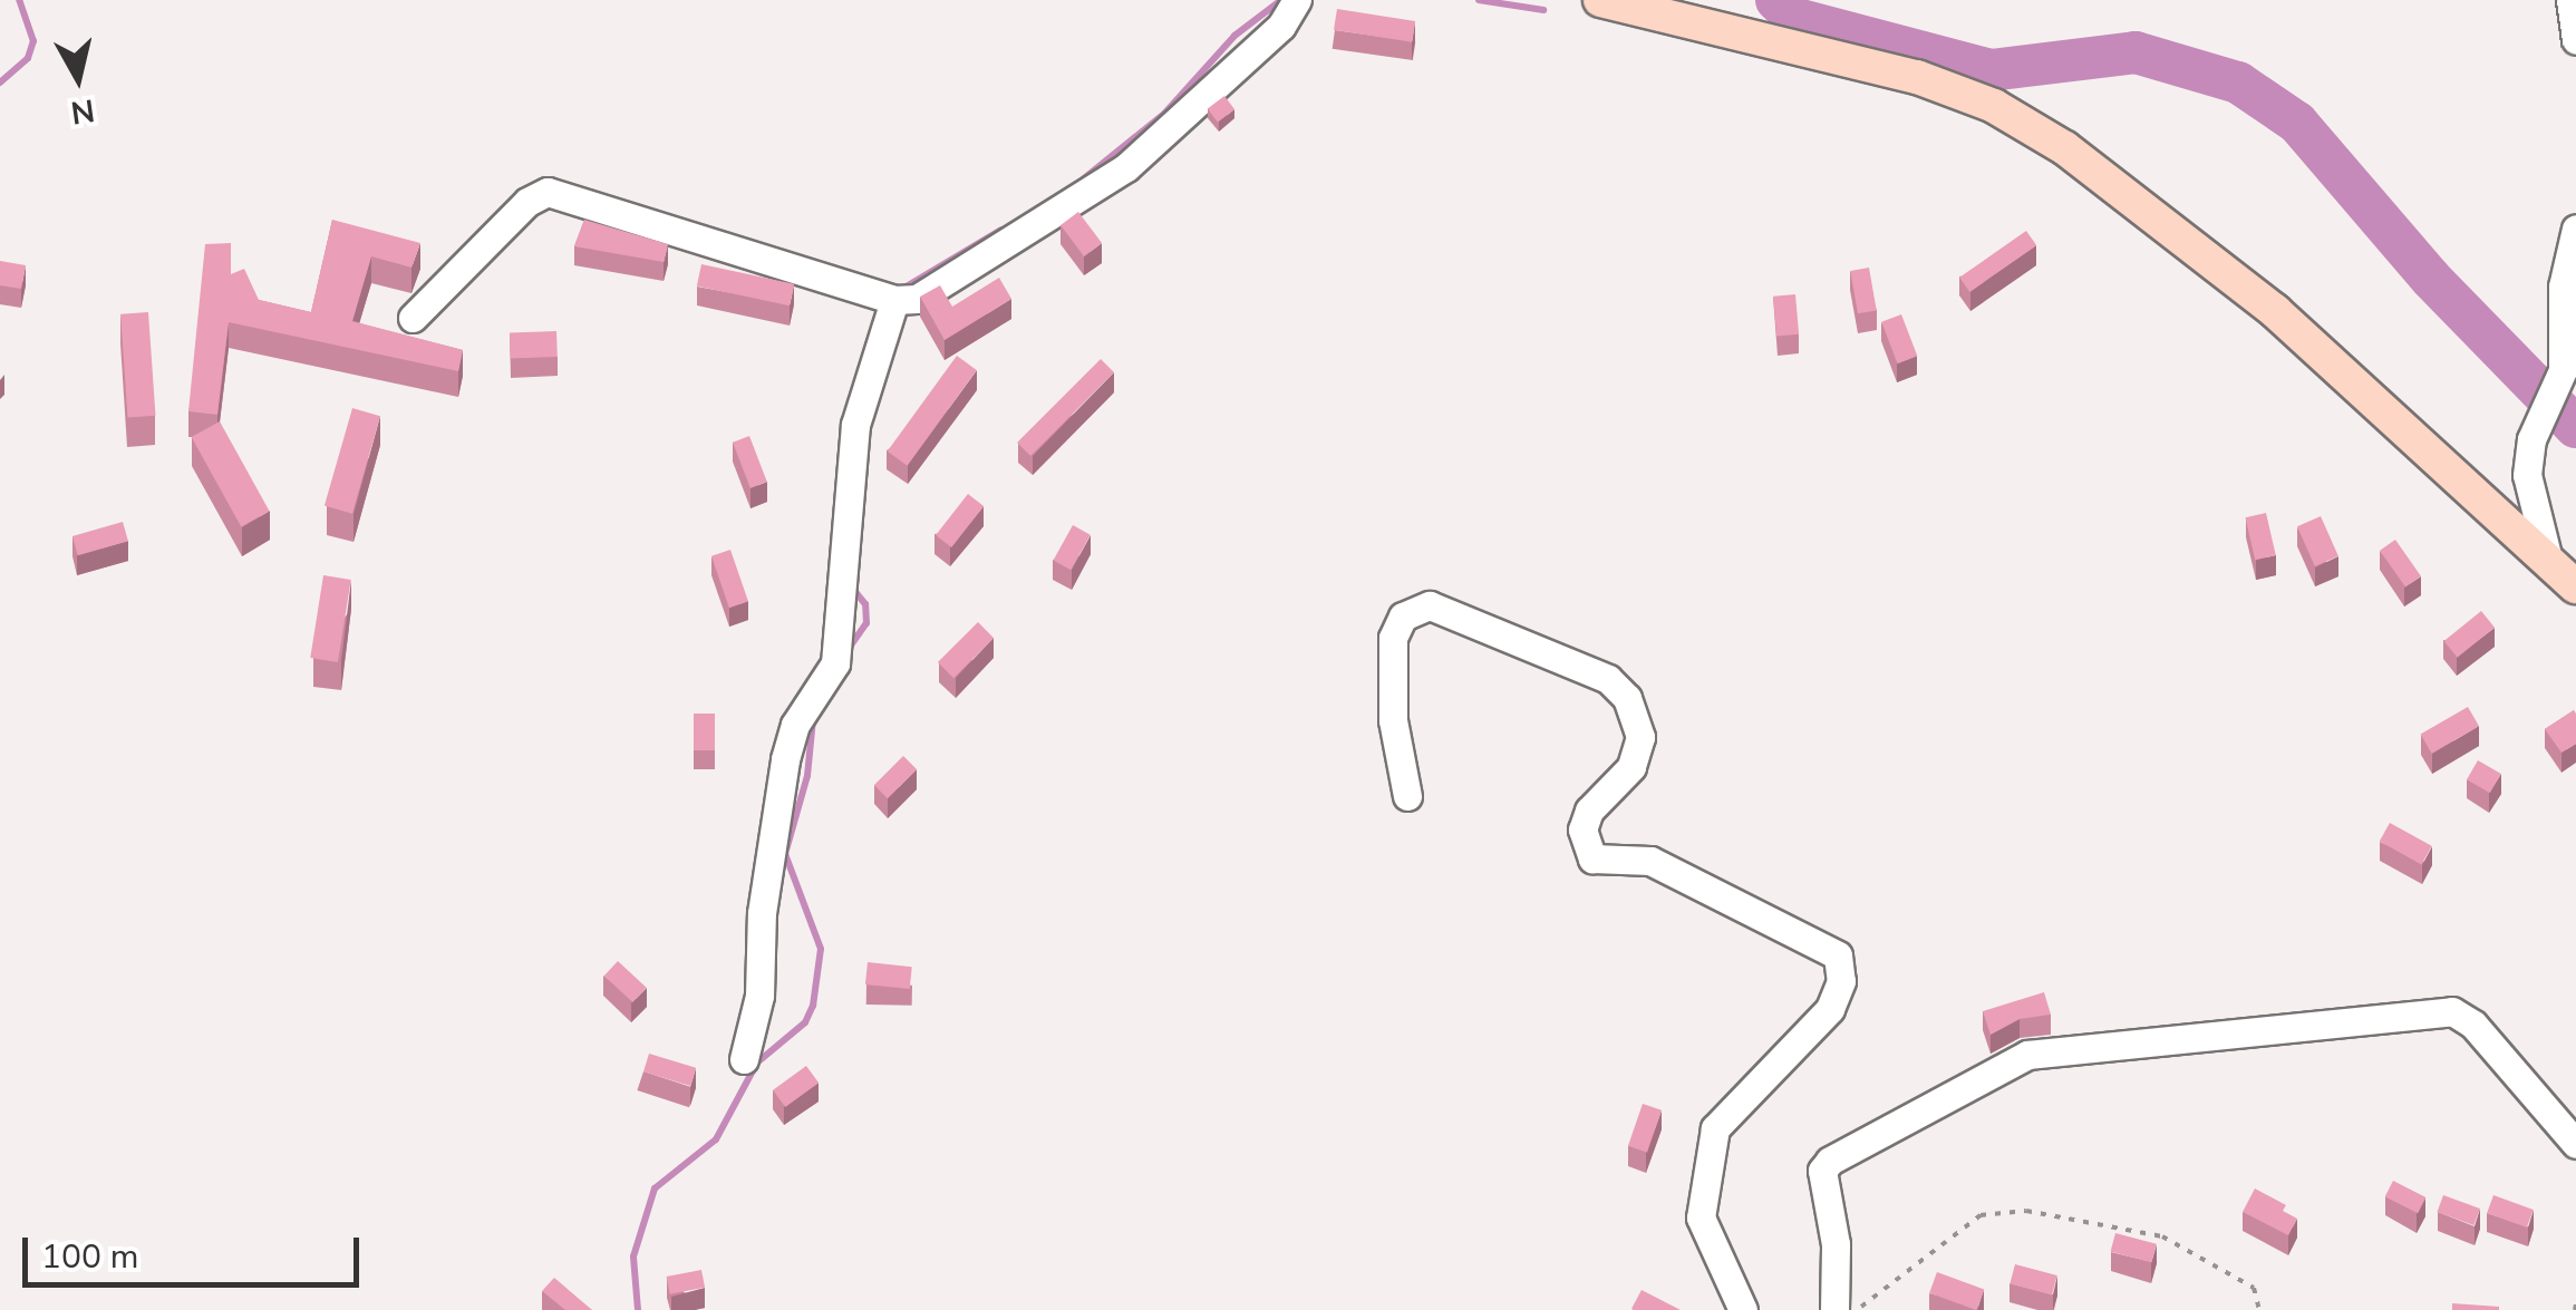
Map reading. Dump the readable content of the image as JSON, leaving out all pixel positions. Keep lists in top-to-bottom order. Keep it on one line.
{"scale_bar":"100 m","north":"bottom"}
